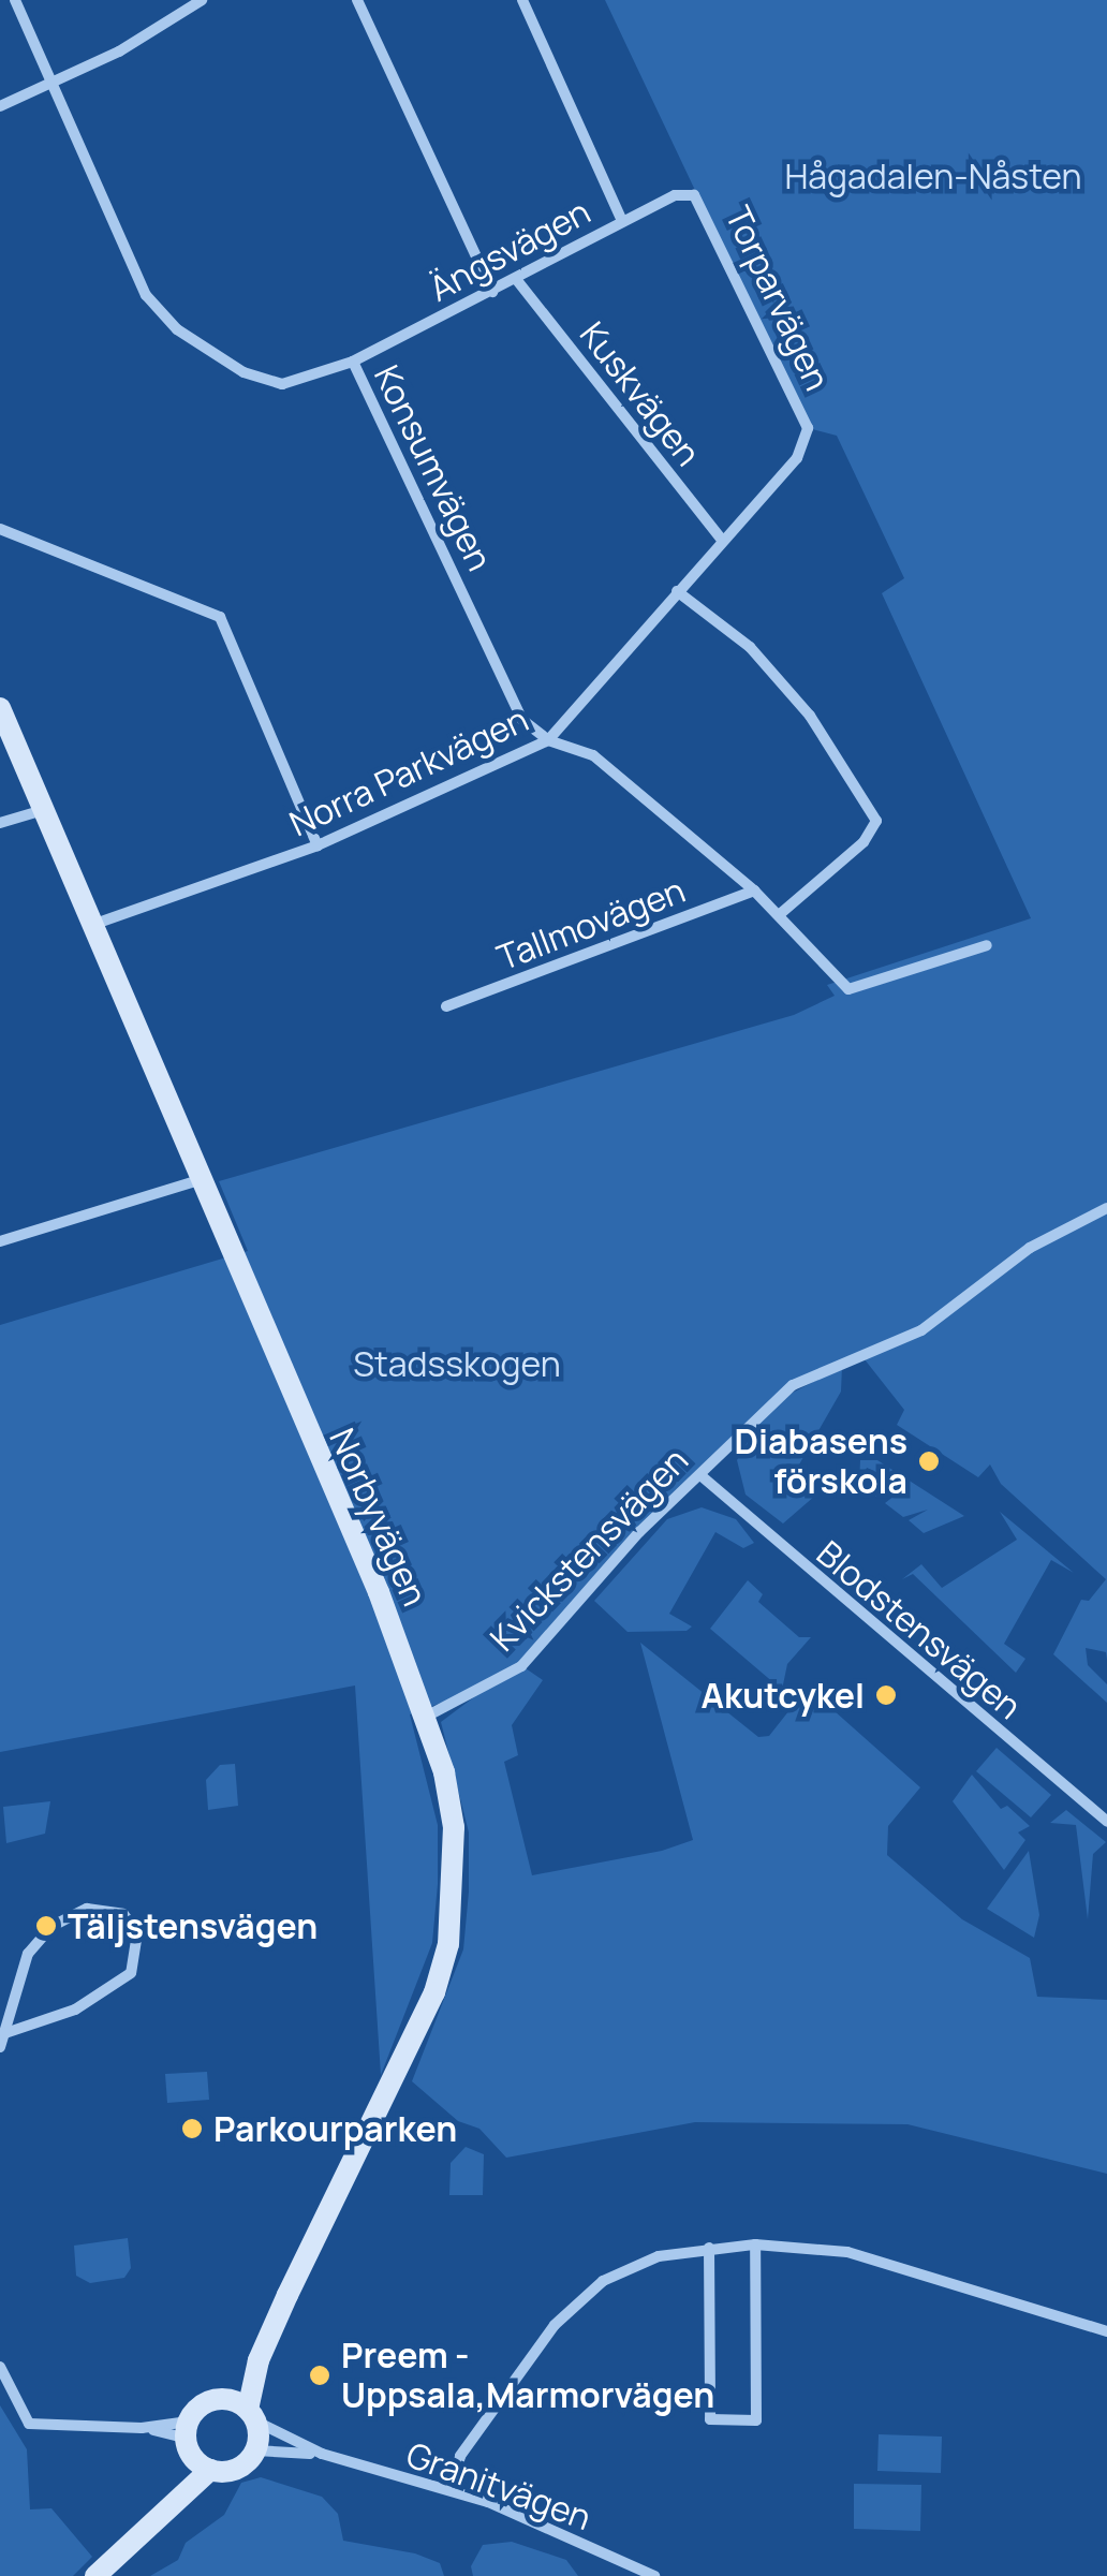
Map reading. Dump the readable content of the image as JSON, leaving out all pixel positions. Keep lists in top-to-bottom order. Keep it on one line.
{"streets":{"street":["Ängsvägen","Torparvägen","Kuskvägen","Konsumvägen","Norra Parkvägen","Tallmovägen","Norbyvägen","Kvickstensvägen","Blodstensvägen","Granitvägen"]},"crossings":[["Ängsvägen","Torparvägen"],["Ängsvägen","Kuskvägen"],["Ängsvägen","Konsumvägen"],["Torparvägen","Norra Parkvägen"],["Kuskvägen","Norra Parkvägen"],["Konsumvägen","Norra Parkvägen"],["Norra Parkvägen","Norbyvägen"],["Norbyvägen","Kvickstensvägen"],["Norbyvägen","Granitvägen"],["Kvickstensvägen","Blodstensvägen"]],"parks":["Hågadalen-Nåsten","Stadsskogen"],"places":["Diabasens förskola","Akutcykel","Täljstensvägen","Parkourparken","Preem - Uppsala,Marmorvägen"]}
